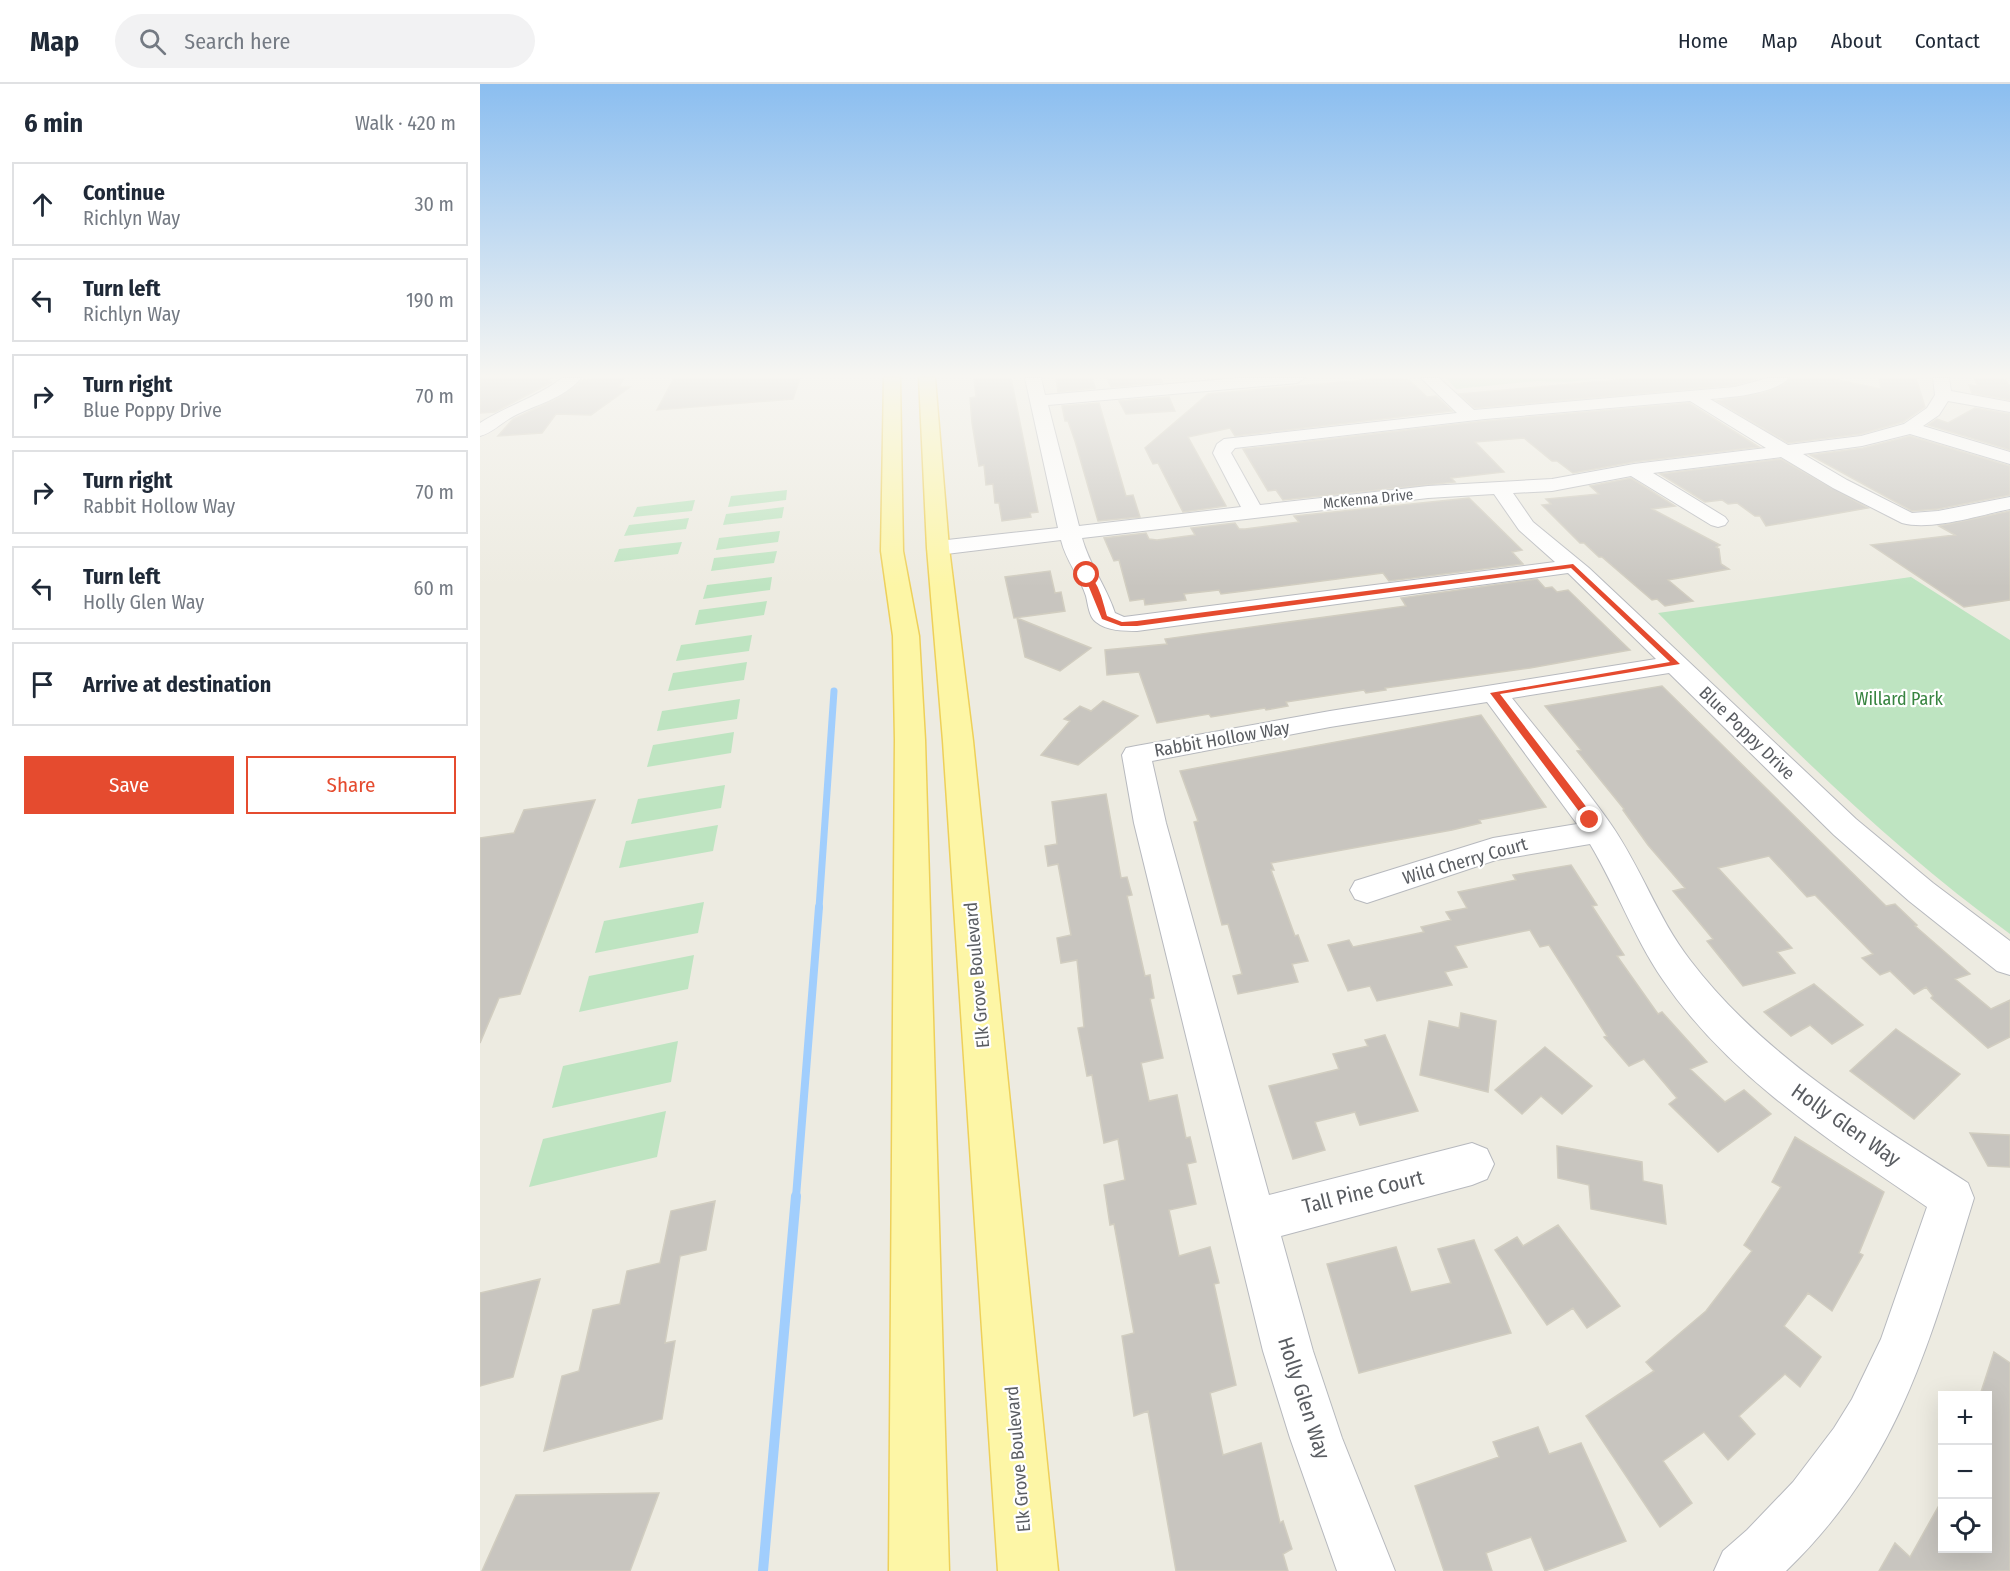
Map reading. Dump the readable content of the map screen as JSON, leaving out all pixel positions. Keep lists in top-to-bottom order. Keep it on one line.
{"streets":{"main road":["Elk Grove Boulevard"],"street":["McKenna Drive","Blue Poppy Drive","Rabbit Hollow Way","Wild Cherry Court","Holly Glen Way","Tall Pine Court"]},"crossings":[["McKenna Drive","Blue Poppy Drive"],["McKenna Drive","Elk Grove Boulevard"],["Blue Poppy Drive","Rabbit Hollow Way"],["Rabbit Hollow Way","Holly Glen Way"],["Rabbit Hollow Way","Tall Pine Court"],["Wild Cherry Court","Holly Glen Way"],["Holly Glen Way","Tall Pine Court"]],"parks":["Willard Park"],"page":{"header":"Map","search":"Search here","nav":["Home","Map","About","Contact"],"heading":["6 min","Walk · 420 m"],"list":[["Continue","Richlyn Way","30 m"],["Turn left","Richlyn Way","190 m"],["Turn right","Blue Poppy Drive","70 m"],["Turn right","Rabbit Hollow Way","70 m"],["Turn left","Holly Glen Way","60 m"],"Arrive at destination"],"buttons":["Save","Share"],"map_buttons":["+","−"]}}
